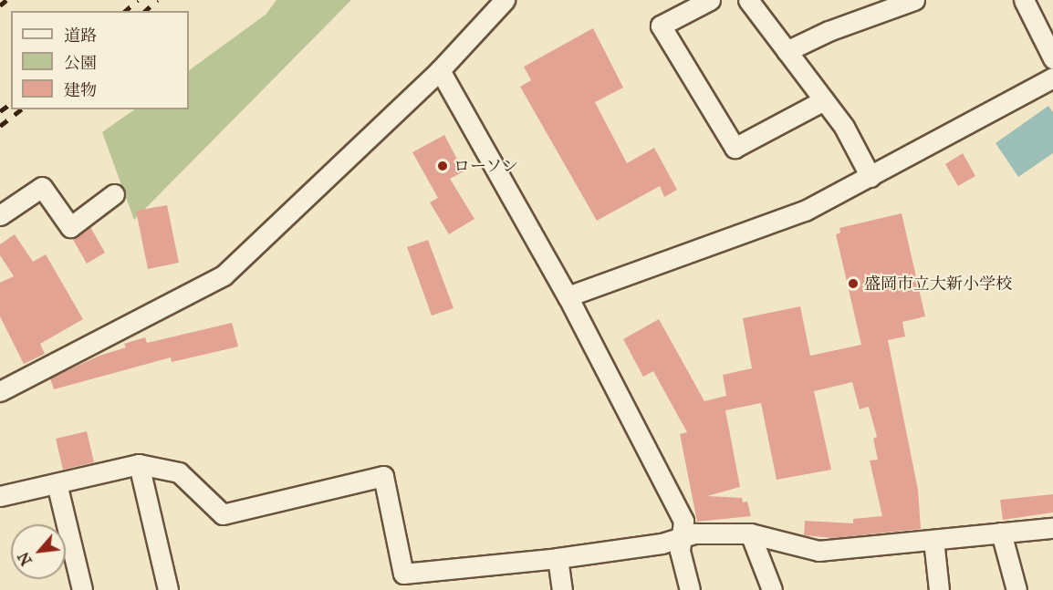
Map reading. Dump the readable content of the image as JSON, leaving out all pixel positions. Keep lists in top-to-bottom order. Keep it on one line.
{"places":["ローソン","盛岡市立大新小学校"],"legend":["道路","公園","建物"],"north":"bottom left"}
